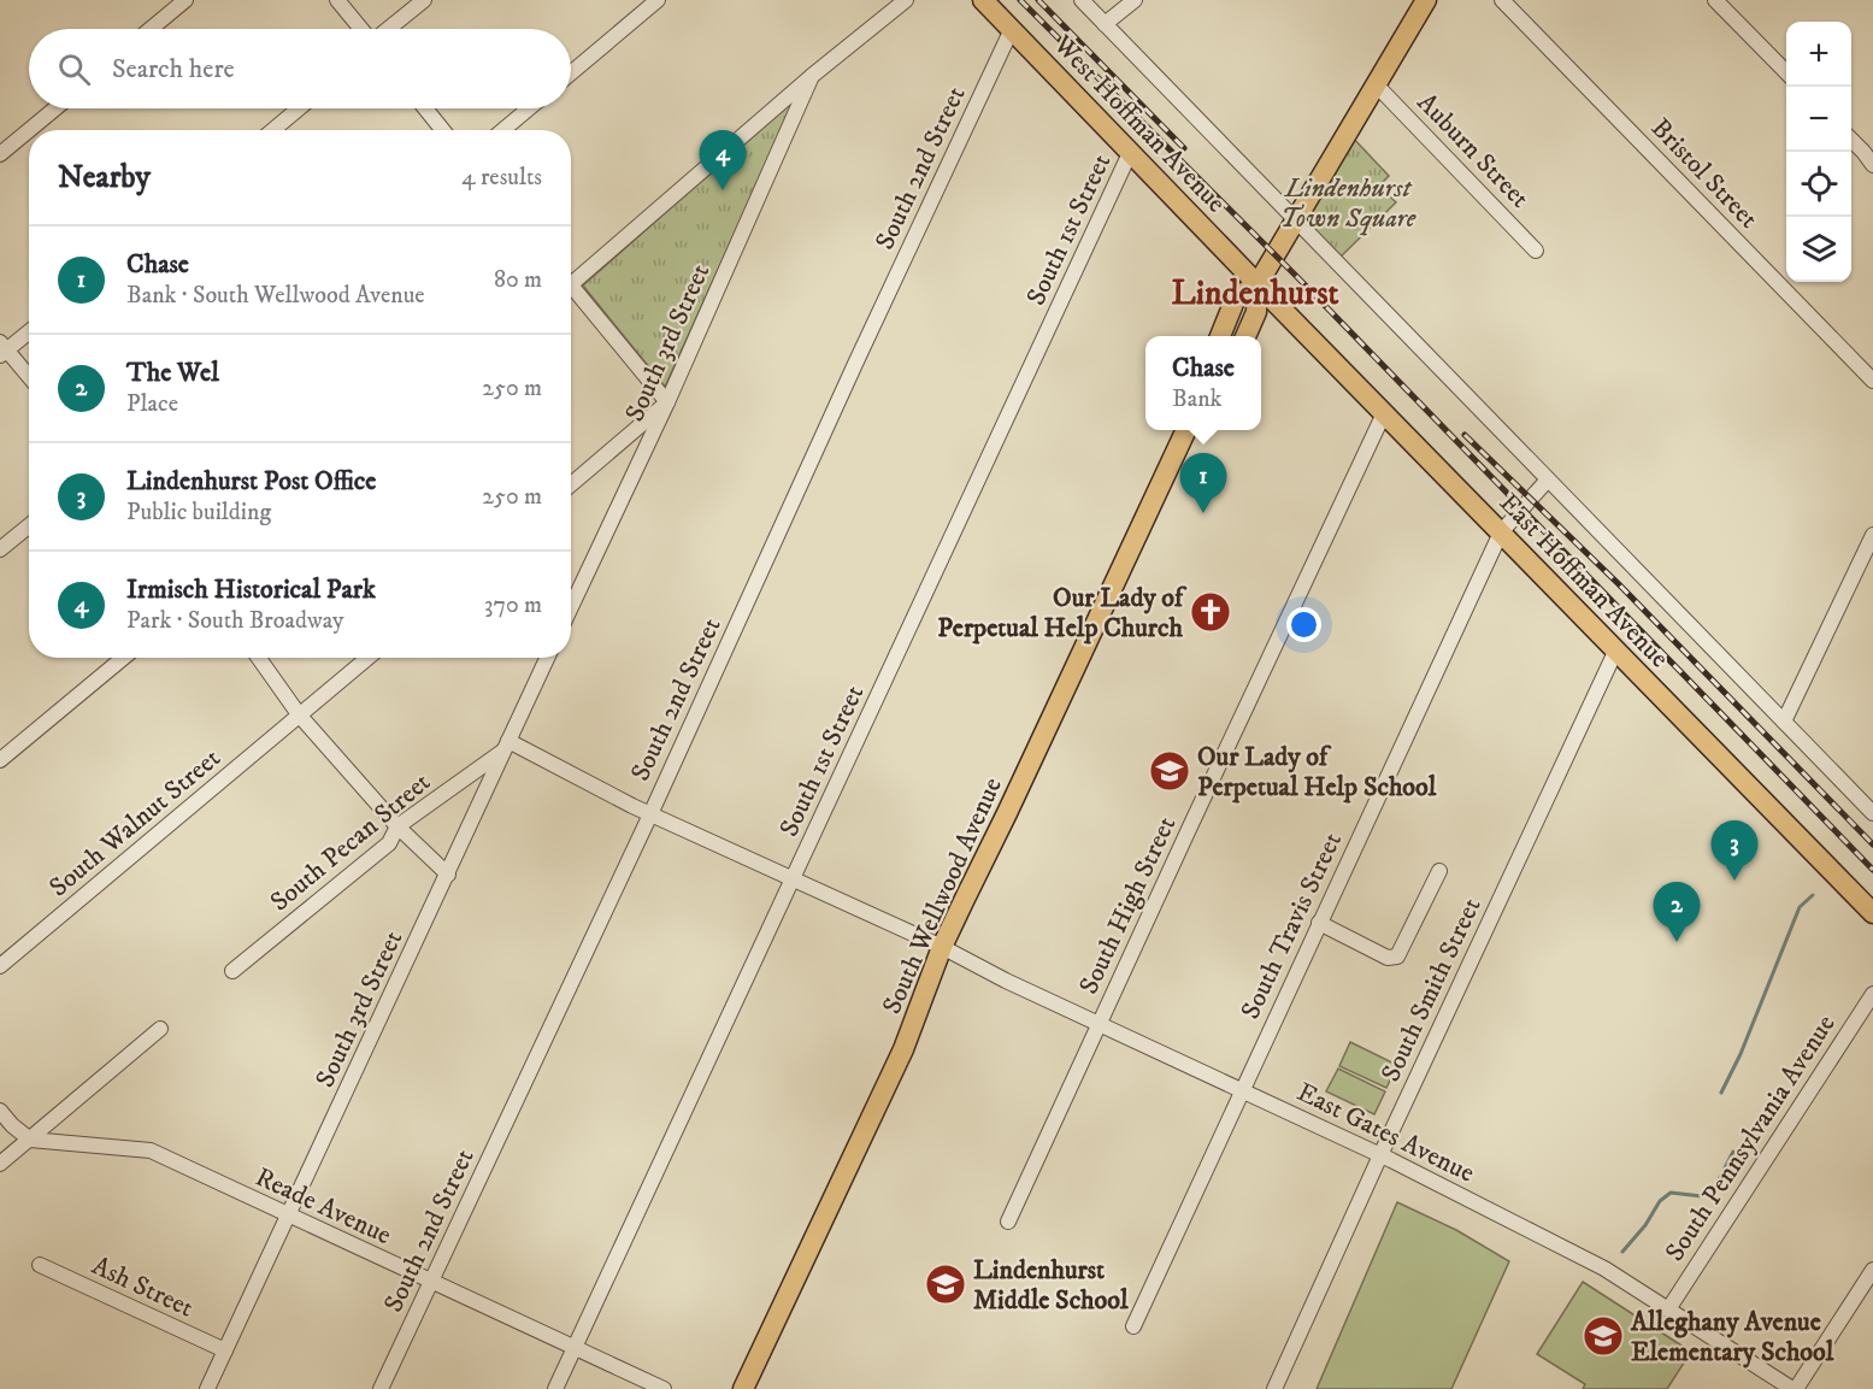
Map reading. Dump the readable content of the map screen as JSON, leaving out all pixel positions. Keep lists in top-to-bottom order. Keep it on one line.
{"streets":{"main road":["West Hoffman Avenue","East Hoffman Avenue","South Wellwood Avenue"],"street":["Auburn Street","South 2nd Street","Bristol Street","South 1st Street","South 3rd Street","South Walnut Street","South Pecan Street","South High Street","South Travis Street","South Smith Street","East Gates Avenue","South Pennsylvania Avenue","Reade Avenue","Ash Street"]},"crossings":[["West Hoffman Avenue","South 2nd Street"],["West Hoffman Avenue","South 1st Street"],["West Hoffman Avenue","East Hoffman Avenue"],["South 2nd Street","East Gates Avenue"],["South 2nd Street","Reade Avenue"],["South 1st Street","East Gates Avenue"],["South 1st Street","Reade Avenue"],["South 3rd Street","South Pecan Street"],["South 3rd Street","East Gates Avenue"],["South 3rd Street","Reade Avenue"],["South 3rd Street","Ash Street"],["East Hoffman Avenue","South High Street"],["East Hoffman Avenue","South Travis Street"],["East Hoffman Avenue","South Smith Street"],["South Pecan Street","East Gates Avenue"],["South Wellwood Avenue","East Gates Avenue"],["South High Street","East Gates Avenue"],["South Travis Street","East Gates Avenue"],["South Smith Street","East Gates Avenue"],["East Gates Avenue","South Pennsylvania Avenue"]],"districts":["Lindenhurst"],"parks":["Lindenhurst Town Square"],"places":{"church":["Our Lady of Perpetual Help Church"],"school or university":["Our Lady of Perpetual Help School","Lindenhurst Middle School","Alleghany Avenue Elementary School"]},"page":{"map_buttons":["+","−"],"search":"Search here","pins":["4","1","3","2"],"heading":["Nearby","4 results"],"list":[{"mark":"1","name":"Chase","note":"Bank · South Wellwood Avenue","value":"80 m"},{"mark":"2","name":"The Wel","note":"Place","value":"250 m"},{"mark":"3","name":"Lindenhurst Post Office","note":"Public building","value":"250 m"},{"mark":"4","name":"Irmisch Historical Park","note":"Park · South Broadway","value":"370 m"}],"popup":["Chase","Bank"]}}
